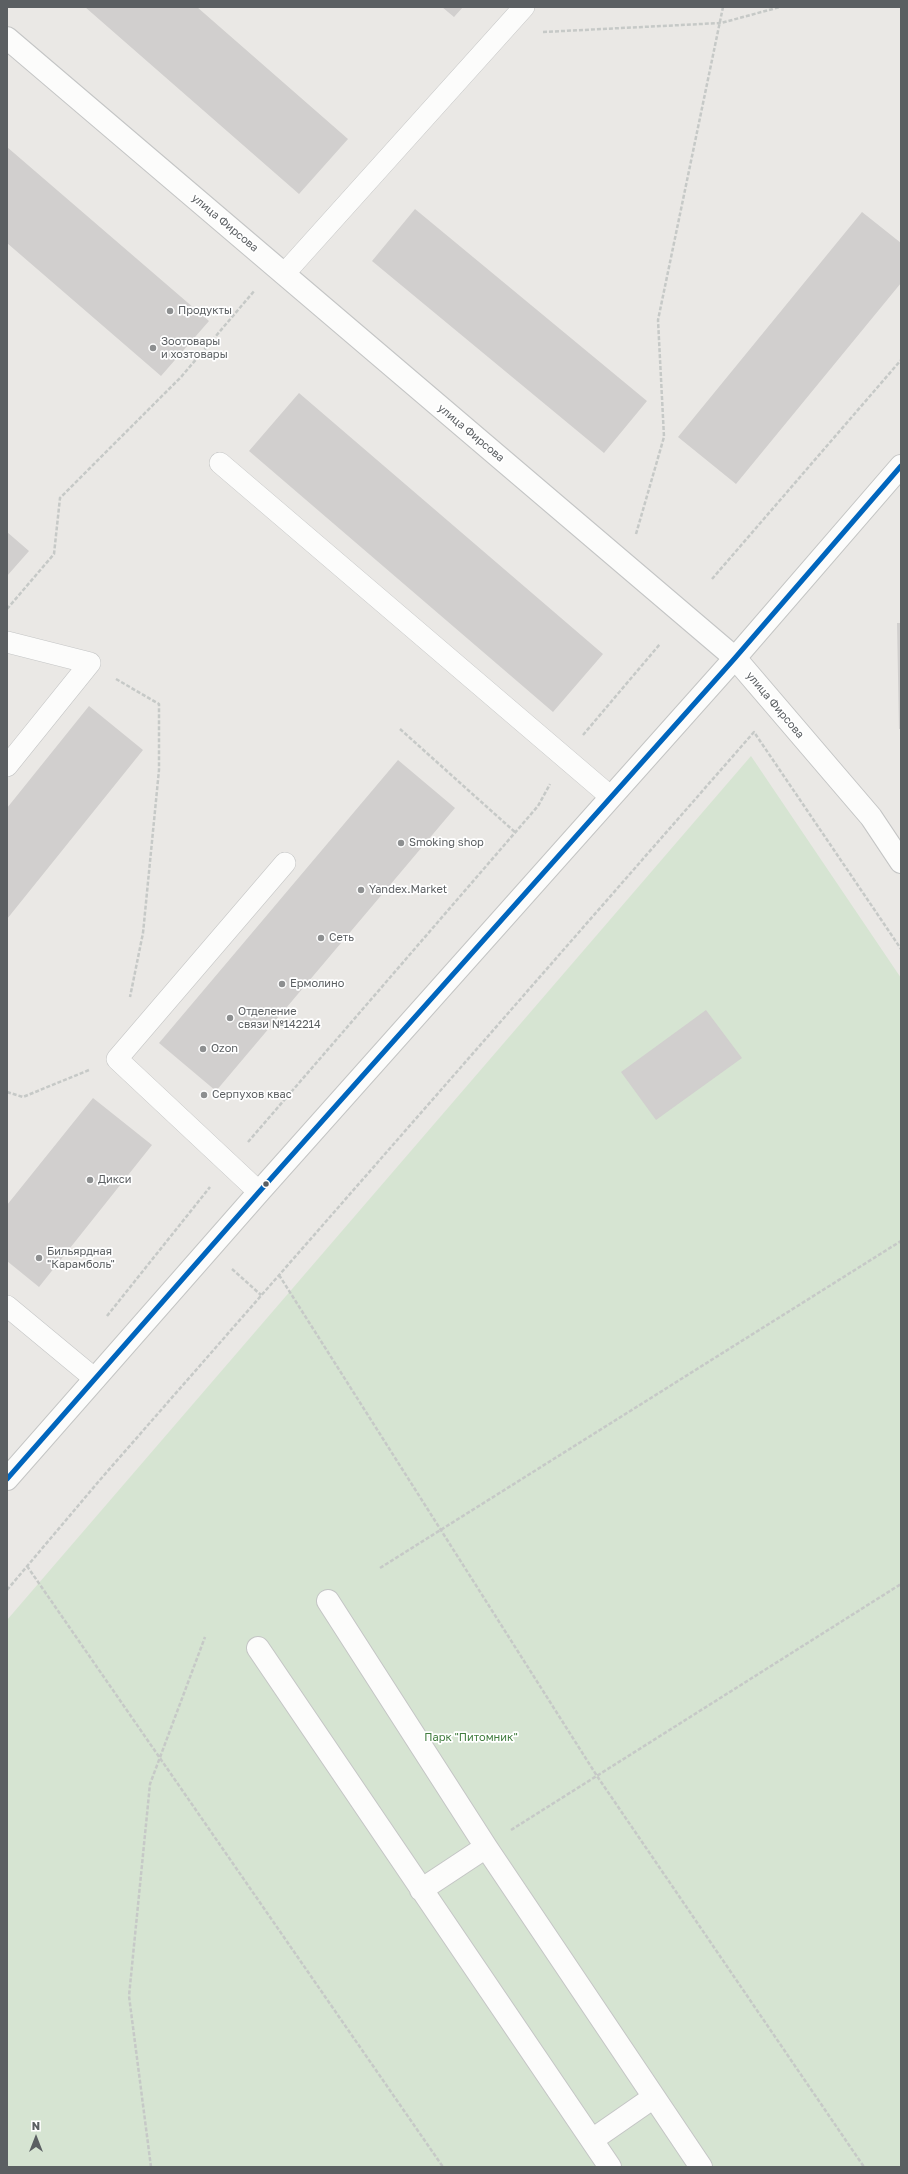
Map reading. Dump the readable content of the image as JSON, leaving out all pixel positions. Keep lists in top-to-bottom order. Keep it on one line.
{"streets":{"street":["улица Фирсова"]},"parks":["Парк \"Питомник\""],"places":["Продукты","Зоотовары и хозтовары","Smoking shop","Yandex.Market","Сеть","Ермолино","Отделение связи №142214","Ozon","Серпухов квас","Дикси","Бильярдная \"Карамболь\""],"north":"top"}
